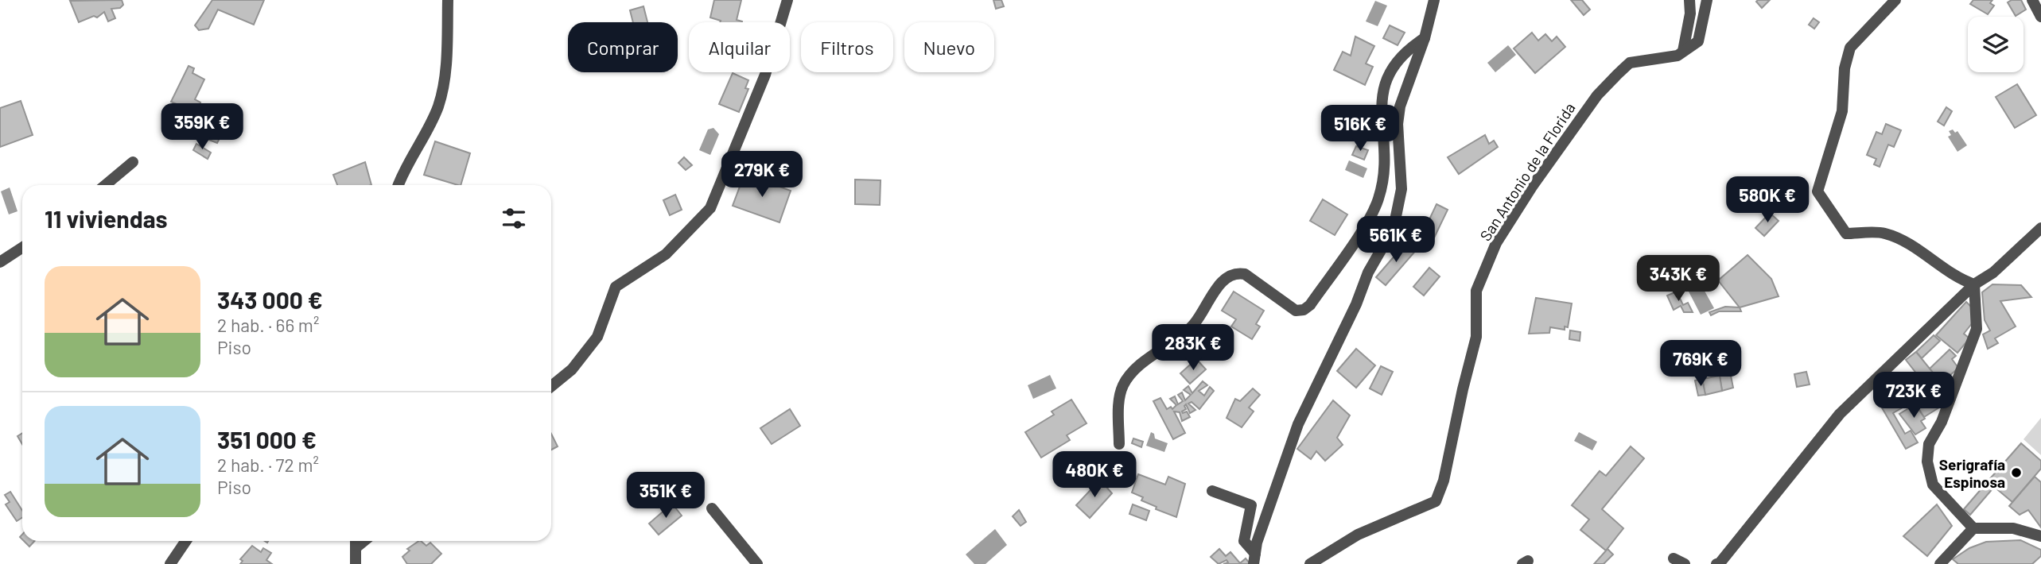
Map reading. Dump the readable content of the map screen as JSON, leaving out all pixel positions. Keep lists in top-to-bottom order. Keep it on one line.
{"streets":{"street":["San Antonio de la Florida"]},"places":["Serigrafía Espinosa"],"page":{"chip":["Comprar","Alquilar","Filtros","Nuevo"],"price":["359K €","516K €","279K €","580K €","561K €","343K €","283K €","769K €","723K €","480K €","351K €"],"heading":"11 viviendas","list":[{"name":"343 000 €","note":"2 hab. · 66 m² · Piso"},{"name":"351 000 €","note":"2 hab. · 72 m² · Piso"}]}}
